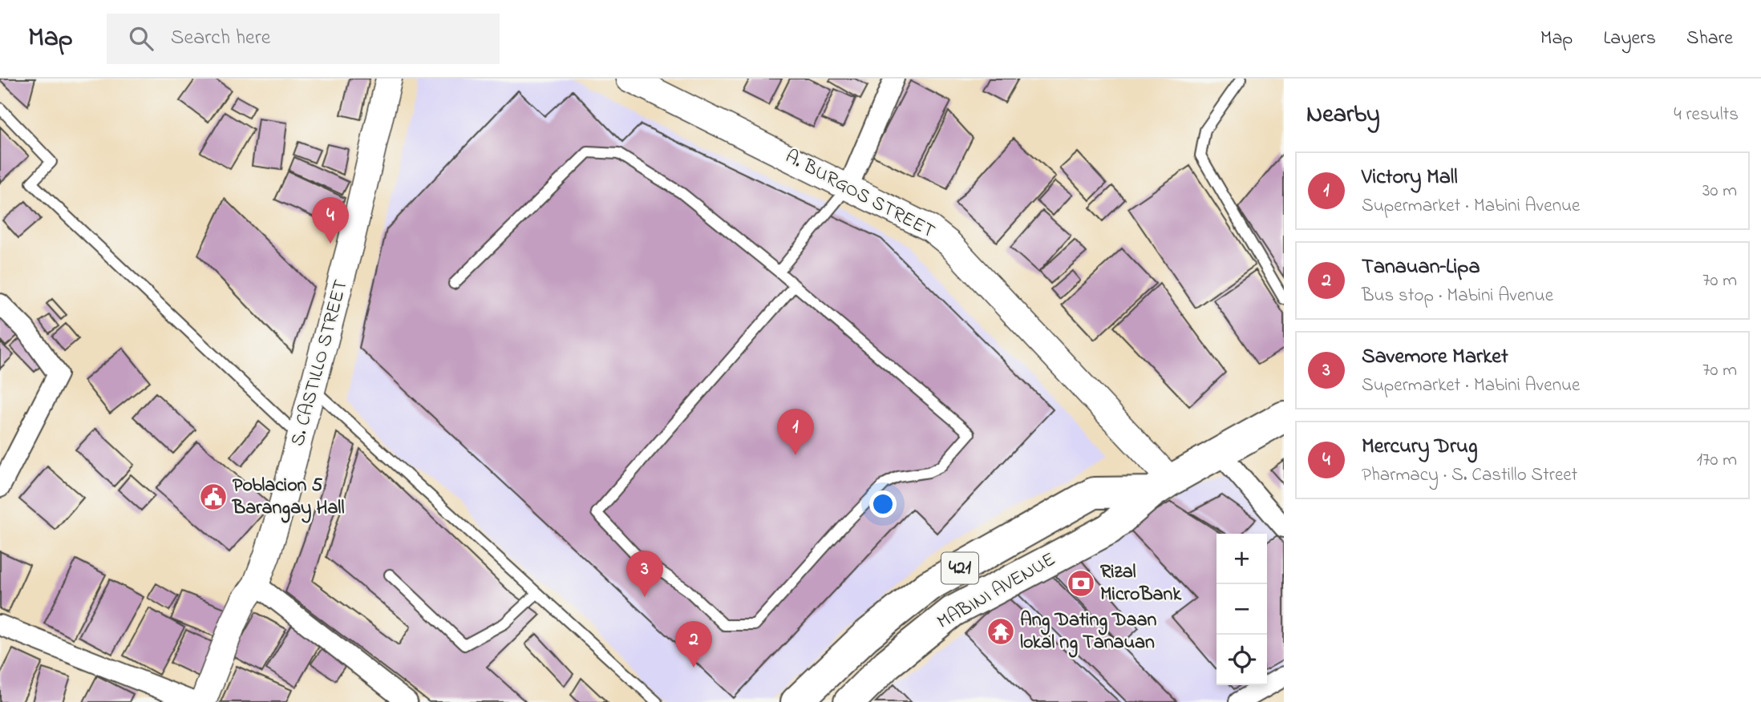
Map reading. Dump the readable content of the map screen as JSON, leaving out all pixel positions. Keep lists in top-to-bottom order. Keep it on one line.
{"streets":{"main road":["421","MABINI AVENUE"],"street":["A. BURGOS STREET","S. CASTILLO STREET"]},"crossings":[["A. BURGOS STREET","MABINI AVENUE"]],"places":{"public building":["Poblacion 5 Barangay Hall"],"bank":["Rizal MicroBank"],"temple":["Ang Dating Daan lokal ng Tanauan"]},"page":{"header":"Map","search":"Search here","nav":["Map","Layers","Share"],"heading":["Nearby","4 results"],"list":[{"mark":"1","name":"Victory Mall","note":"Supermarket · Mabini Avenue","value":"30 m"},{"mark":"2","name":"Tanauan–Lipa","note":"Bus stop · Mabini Avenue","value":"70 m"},{"mark":"3","name":"Savemore Market","note":"Supermarket · Mabini Avenue","value":"70 m"},{"mark":"4","name":"Mercury Drug","note":"Pharmacy · S. Castillo Street","value":"170 m"}],"pins":["4","1","3","2"],"map_buttons":["+","−"]}}
